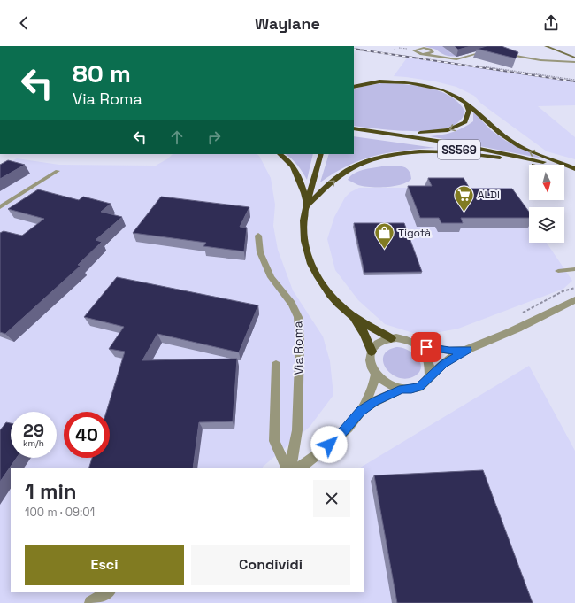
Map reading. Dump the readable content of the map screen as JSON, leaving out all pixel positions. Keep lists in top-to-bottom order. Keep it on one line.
{"streets":{"highway":["SS569"],"street":["Via Roma"]},"places":{"supermarket":["ALDI"],"shop":["Tigotà"]},"north":"bottom","page":{"header":"Waylane","turn":["80 m","Via Roma"],"speed":"29 km/h","limit":"40","heading":["1 min","100 m · 09:01"],"buttons":["Esci","Condividi"]}}
